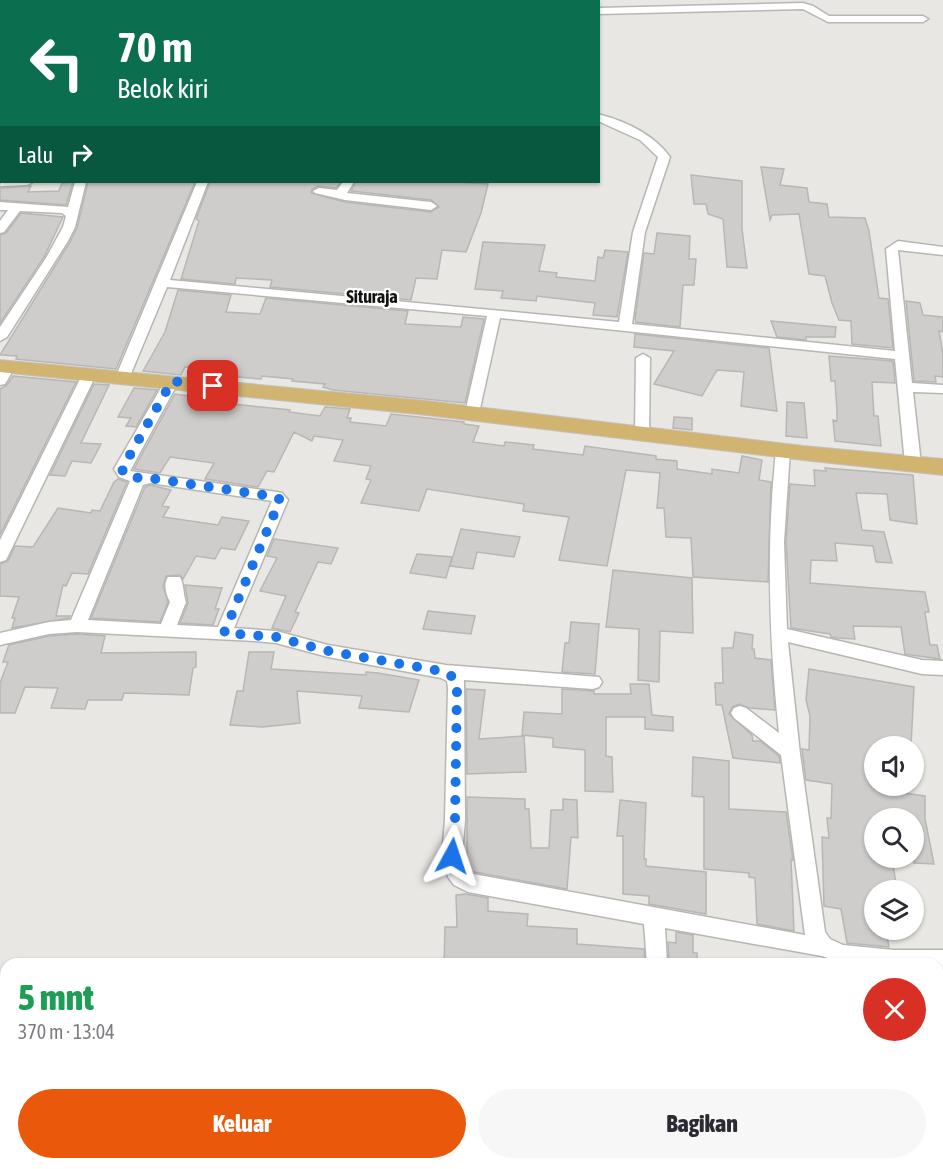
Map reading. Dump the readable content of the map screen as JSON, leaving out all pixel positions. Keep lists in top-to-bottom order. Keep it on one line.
{"districts":["Situraja"],"page":{"turn":["70 m","Belok kiri"],"then":"Lalu","heading":["5 mnt","370 m · 13:04"],"buttons":["Keluar","Bagikan"]}}
